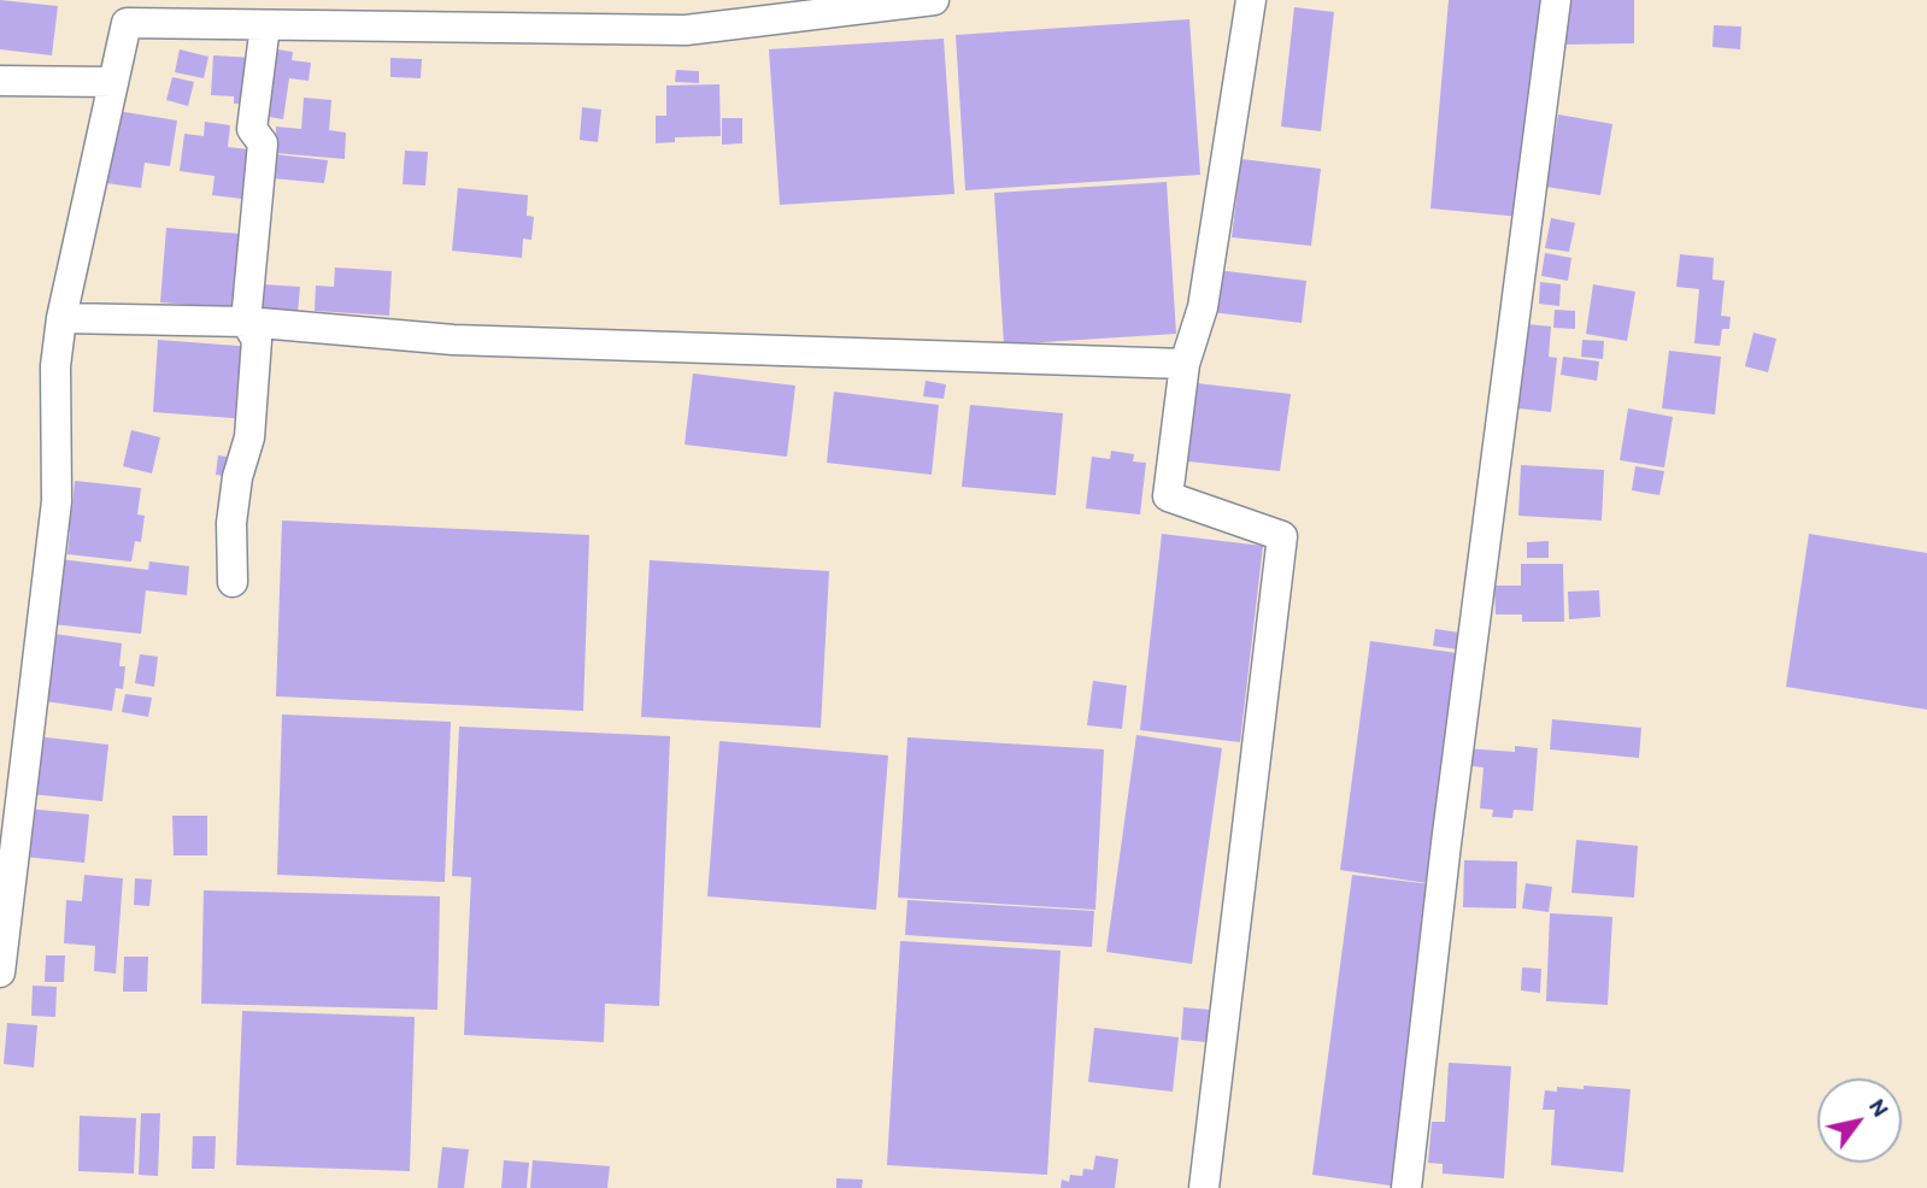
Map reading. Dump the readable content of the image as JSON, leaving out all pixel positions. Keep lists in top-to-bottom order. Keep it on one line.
{"north":"top right"}
